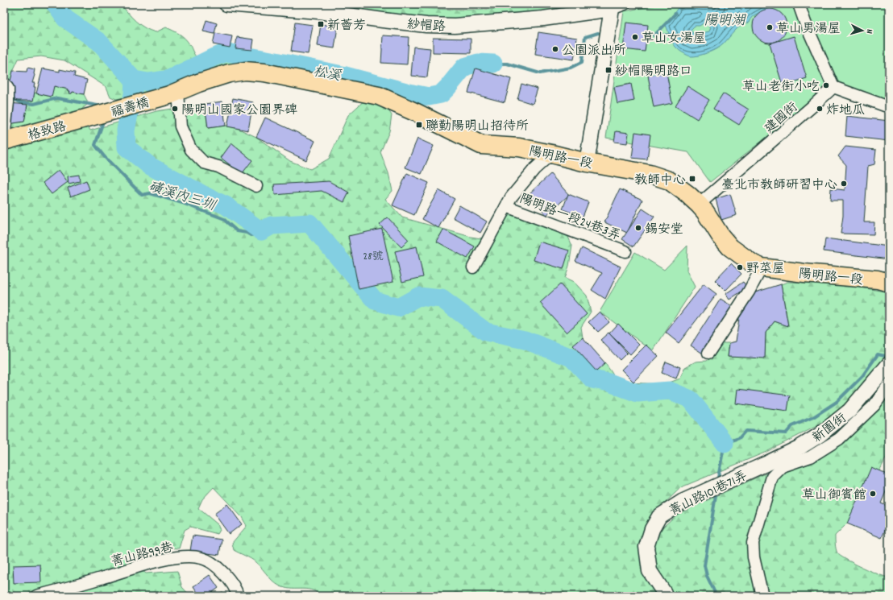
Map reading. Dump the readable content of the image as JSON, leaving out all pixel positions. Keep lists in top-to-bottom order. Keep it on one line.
{"streets":{"main road":["福壽橋","格致路","陽明路一段"],"street":["紗帽路","建國街","陽明路一段24巷3弄","新園街","菁山路101巷71弄","菁山路99巷"]},"crossings":[["福壽橋","格致路"],["福壽橋","陽明路一段"],["建國街","陽明路一段"],["新園街","菁山路101巷71弄"]],"water":["陽明湖","松溪","磺溪內三圳"],"places":{"transit":["新薈芳","紗帽陽明路口","聯勤陽明山招待所","教師中心"],"other":["草山男湯屋","草山女湯屋","公園派出所","草山老街小吃","陽明山國家公園界碑","炸地瓜","臺北市教師研習中心","錫安堂","野菜屋","草山御賓館"]},"house_numbers":["28號"],"north":"right"}
